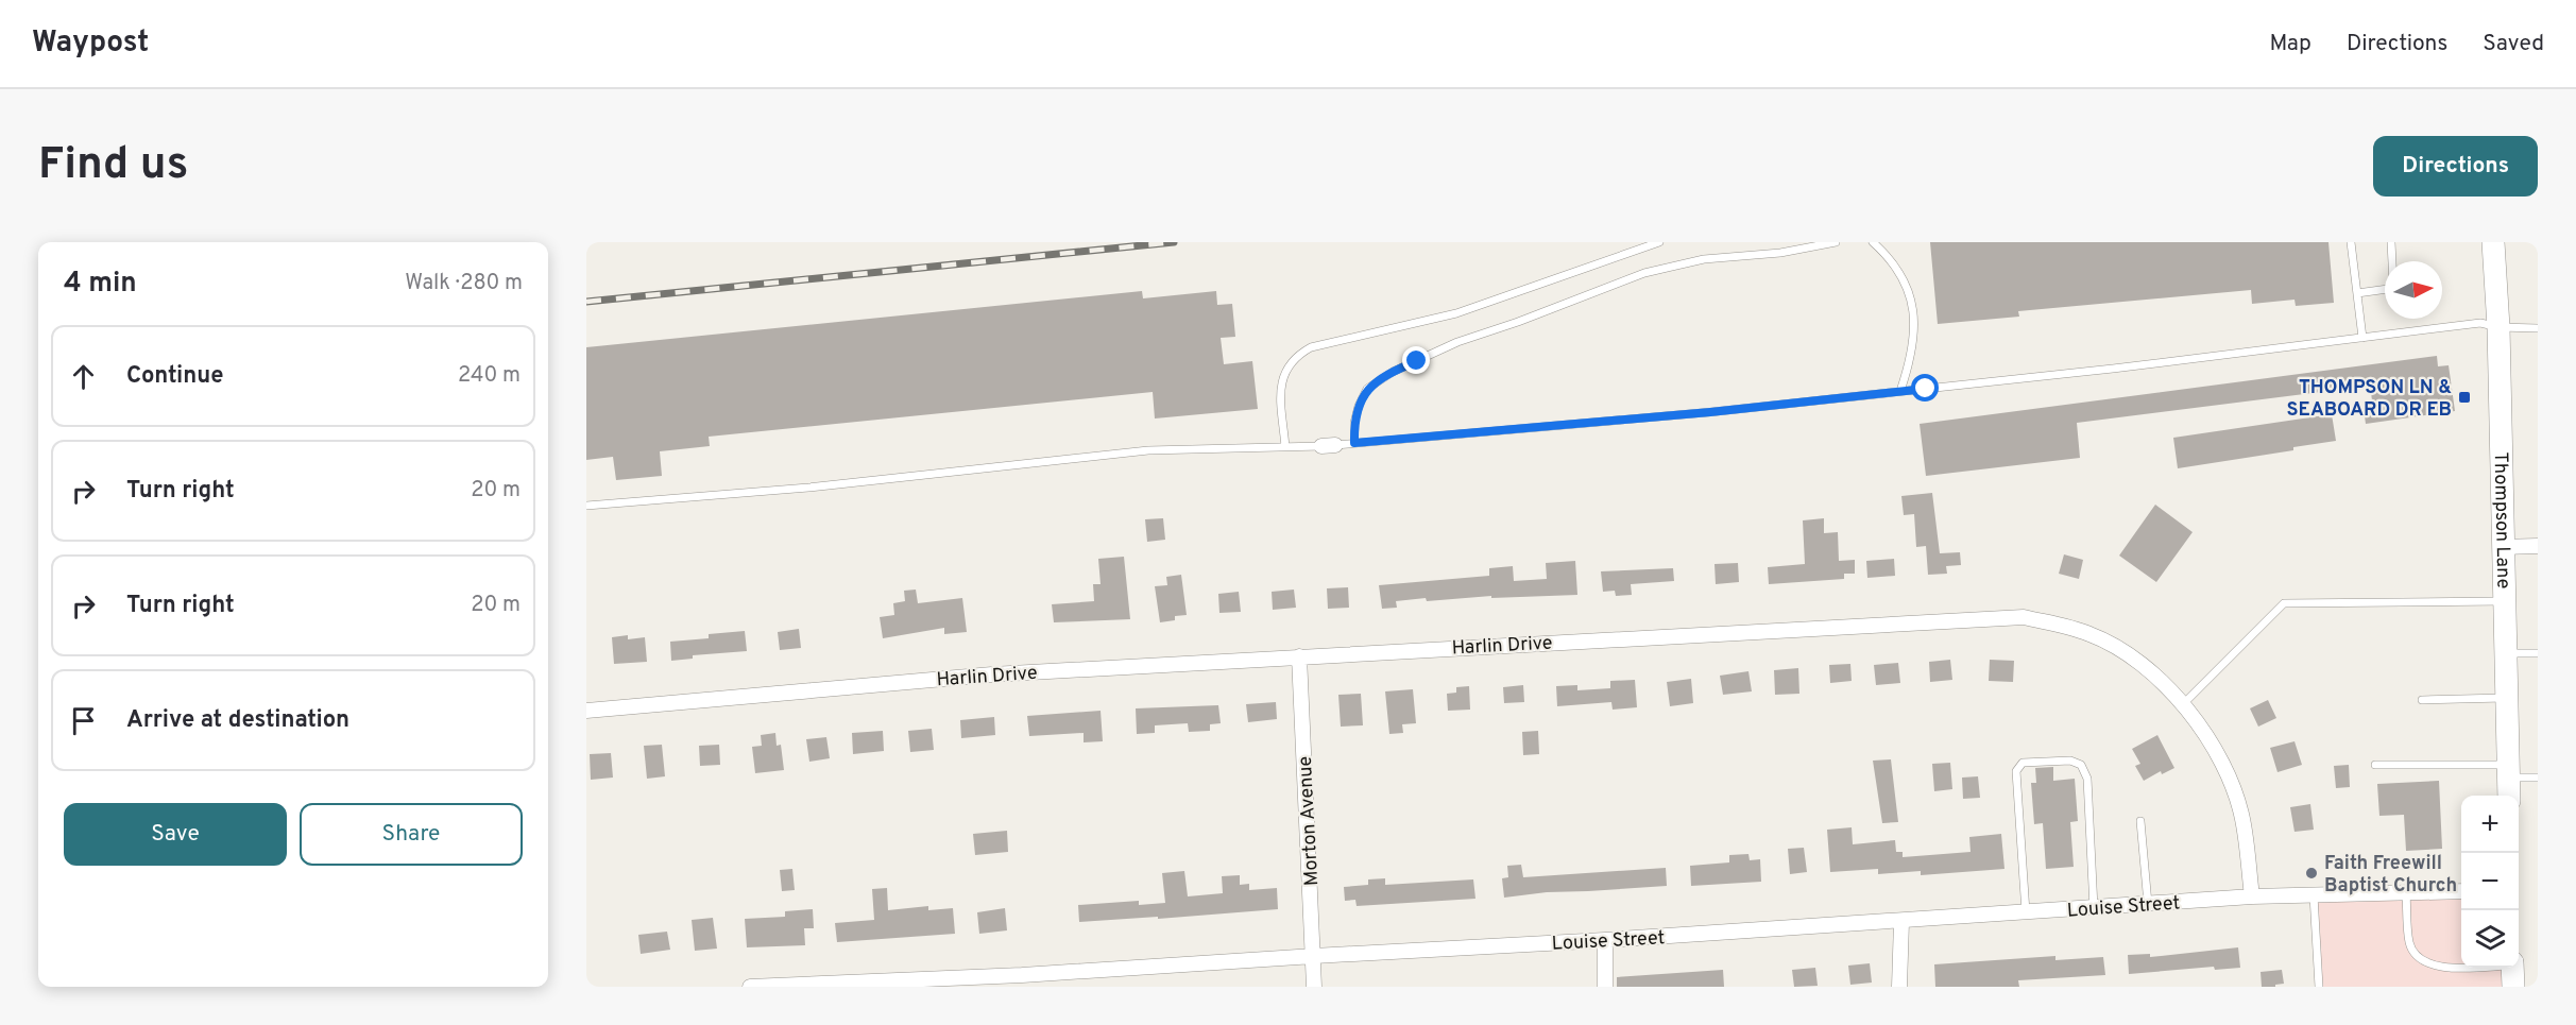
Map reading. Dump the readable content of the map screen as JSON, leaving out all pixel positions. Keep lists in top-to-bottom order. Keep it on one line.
{"streets":{"main road":["Thompson Lane"],"street":["Harlin Drive","Morton Avenue","Louise Street"]},"crossings":[["Harlin Drive","Morton Avenue"],["Harlin Drive","Louise Street"],["Morton Avenue","Louise Street"]],"places":{"transit":["THOMPSON LN & SEABOARD DR EB"],"other":["Faith Freewill Baptist Church"]},"north":"right","page":{"header":"Waypost","nav":["Map","Directions","Saved"],"buttons":["Directions",["Save","Share"]],"title":"Find us","heading":["4 min","Walk · 280 m"],"list":[["Continue","240 m"],["Turn right","20 m"],["Turn right","20 m"],"Arrive at destination"],"map_buttons":["+","−"]}}
